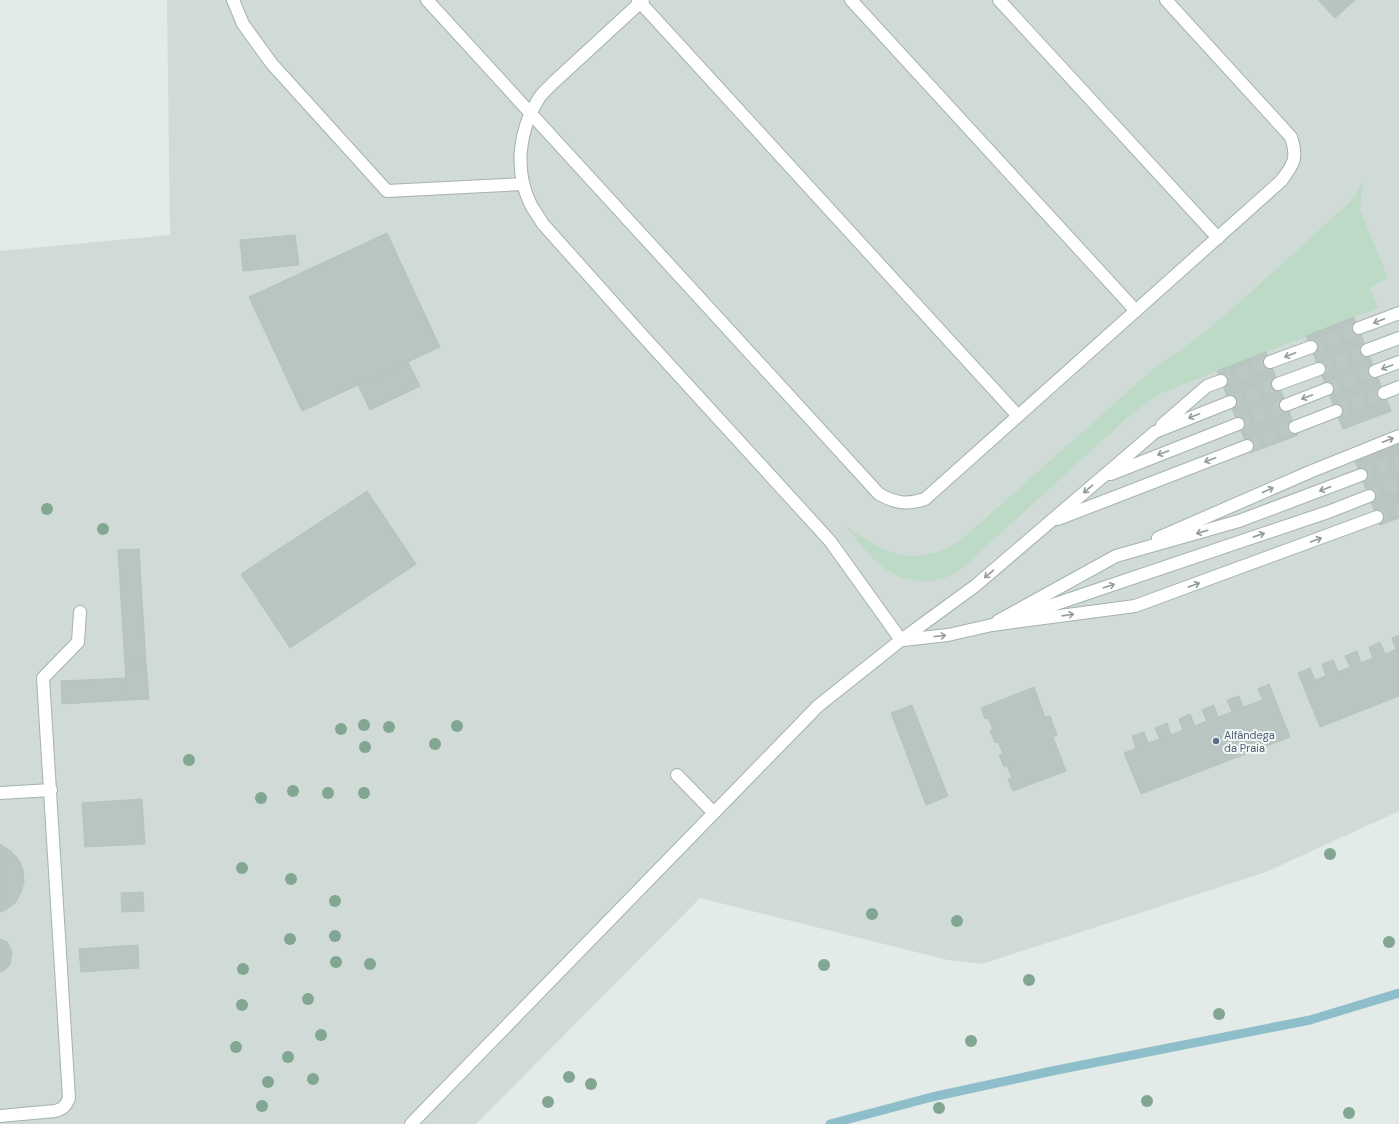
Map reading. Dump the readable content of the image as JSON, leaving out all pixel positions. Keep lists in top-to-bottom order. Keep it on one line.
{"places":["Alfândega da Praia"]}
